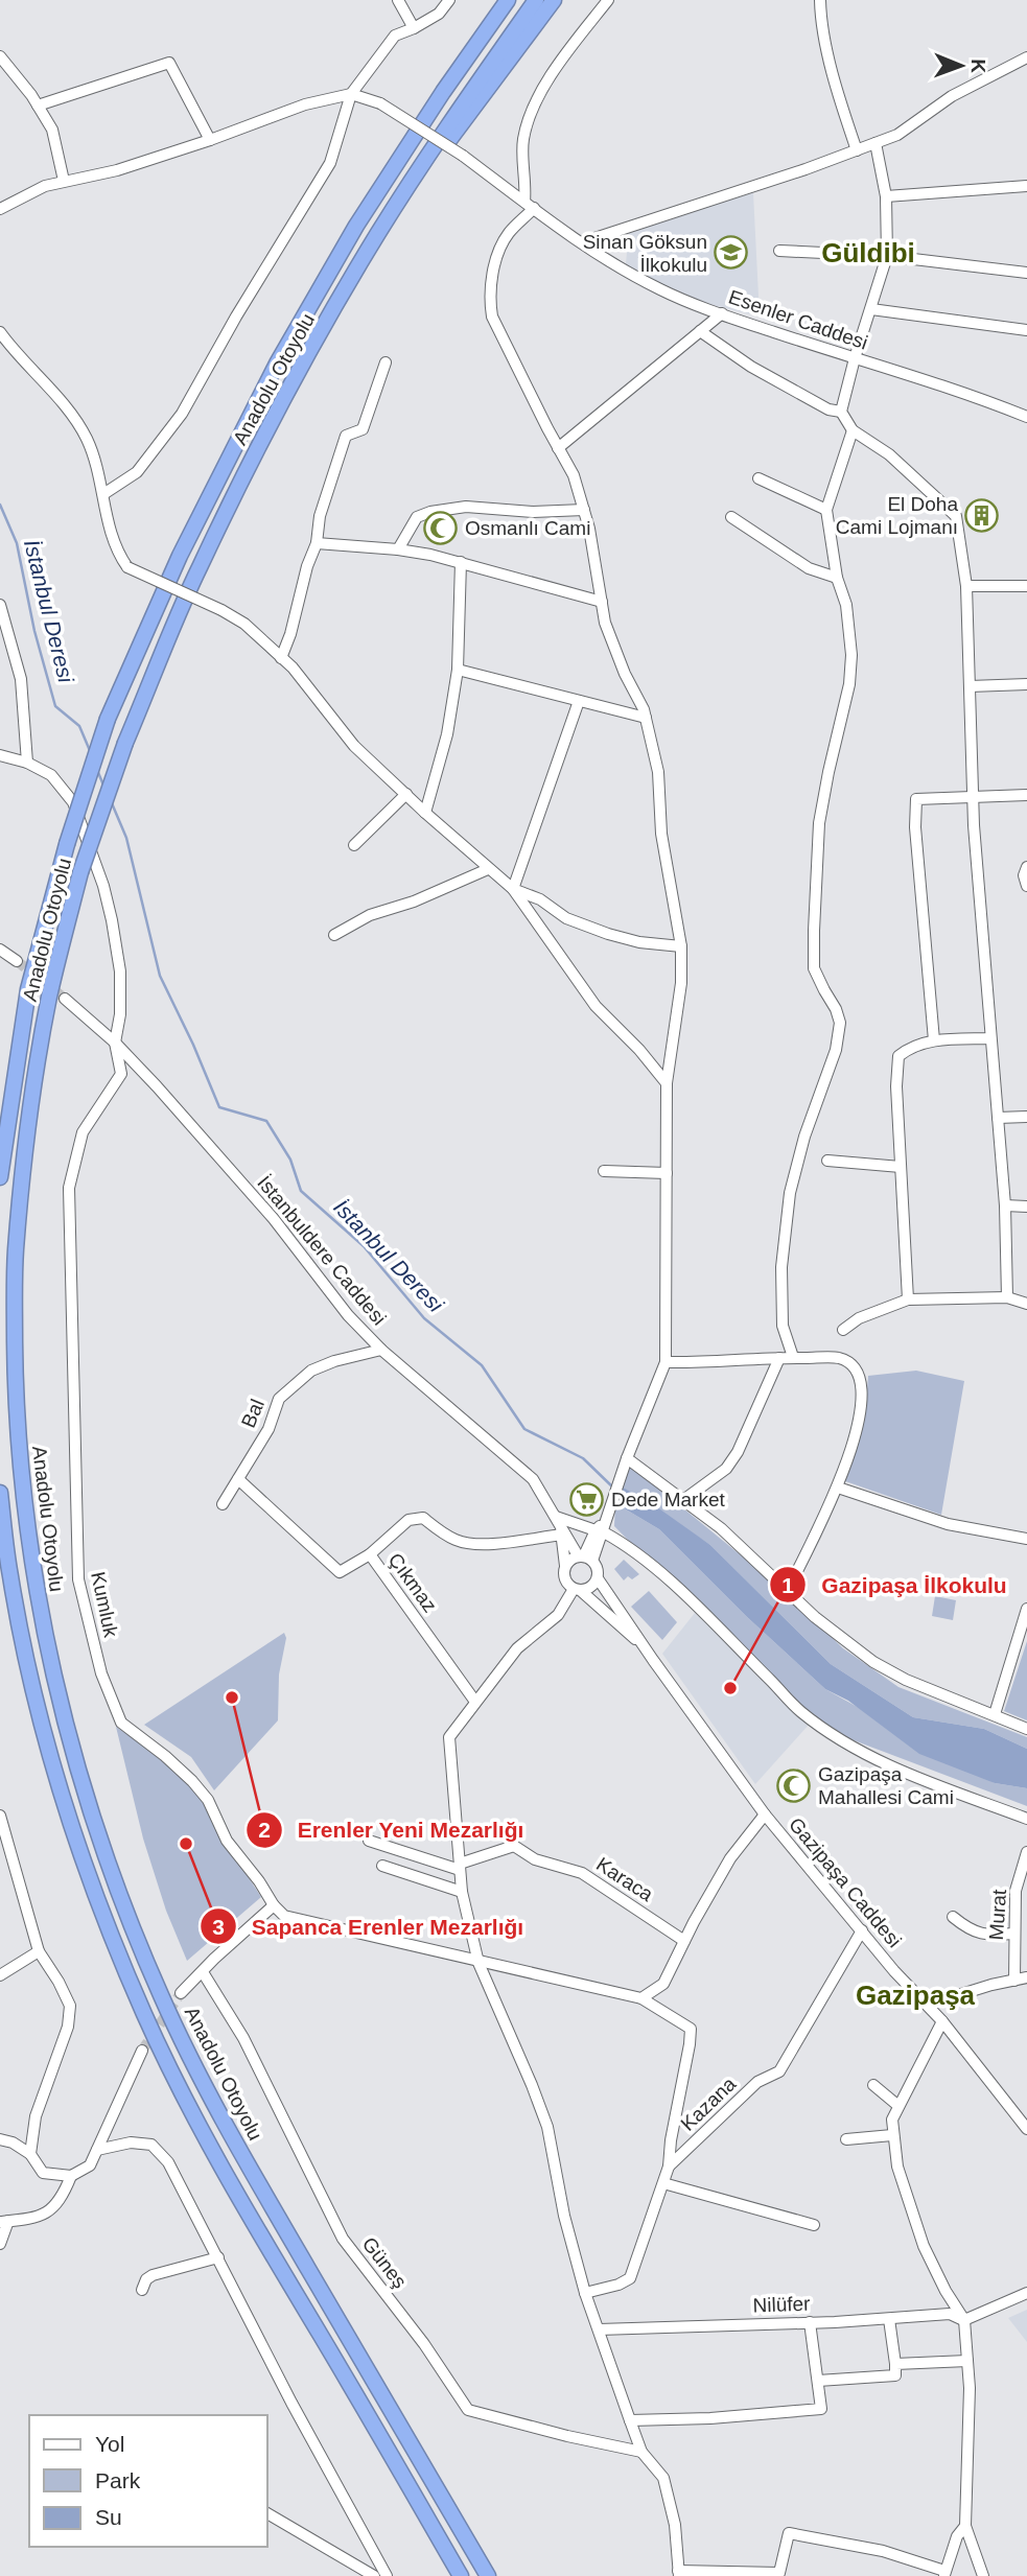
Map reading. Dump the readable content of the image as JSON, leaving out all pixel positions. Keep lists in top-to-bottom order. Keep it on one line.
{"streets":{"highway":["Anadolu Otoyolu"],"street":["Esenler Caddesi","İstanbuldere Caddesi","Bal","Çıkmaz","Kumluk","Karaca","Gazipaşa Caddesi","Murat","Kazana","Güneş","Nilüfer"]},"crossings":[["İstanbuldere Caddesi","Bal"],["İstanbuldere Caddesi","Kumluk"],["İstanbuldere Caddesi","Gazipaşa Caddesi"],["Bal","Çıkmaz"],["Gazipaşa Caddesi","Kazana"]],"districts":["Güldibi","Gazipaşa"],"water":["İstanbul Deresi"],"places":{"school or university":["Sinan Göksun İlkokulu"],"building":["El Doha Cami Lojmanı"],"mosque":["Osmanlı Cami","Gazipaşa Mahallesi Cami"],"supermarket":["Dede Market"],"other":["Gazipaşa İlkokulu","Erenler Yeni Mezarlığı","Sapanca Erenler Mezarlığı"]},"legend":["Yol","Park","Su"],"north":"right"}
